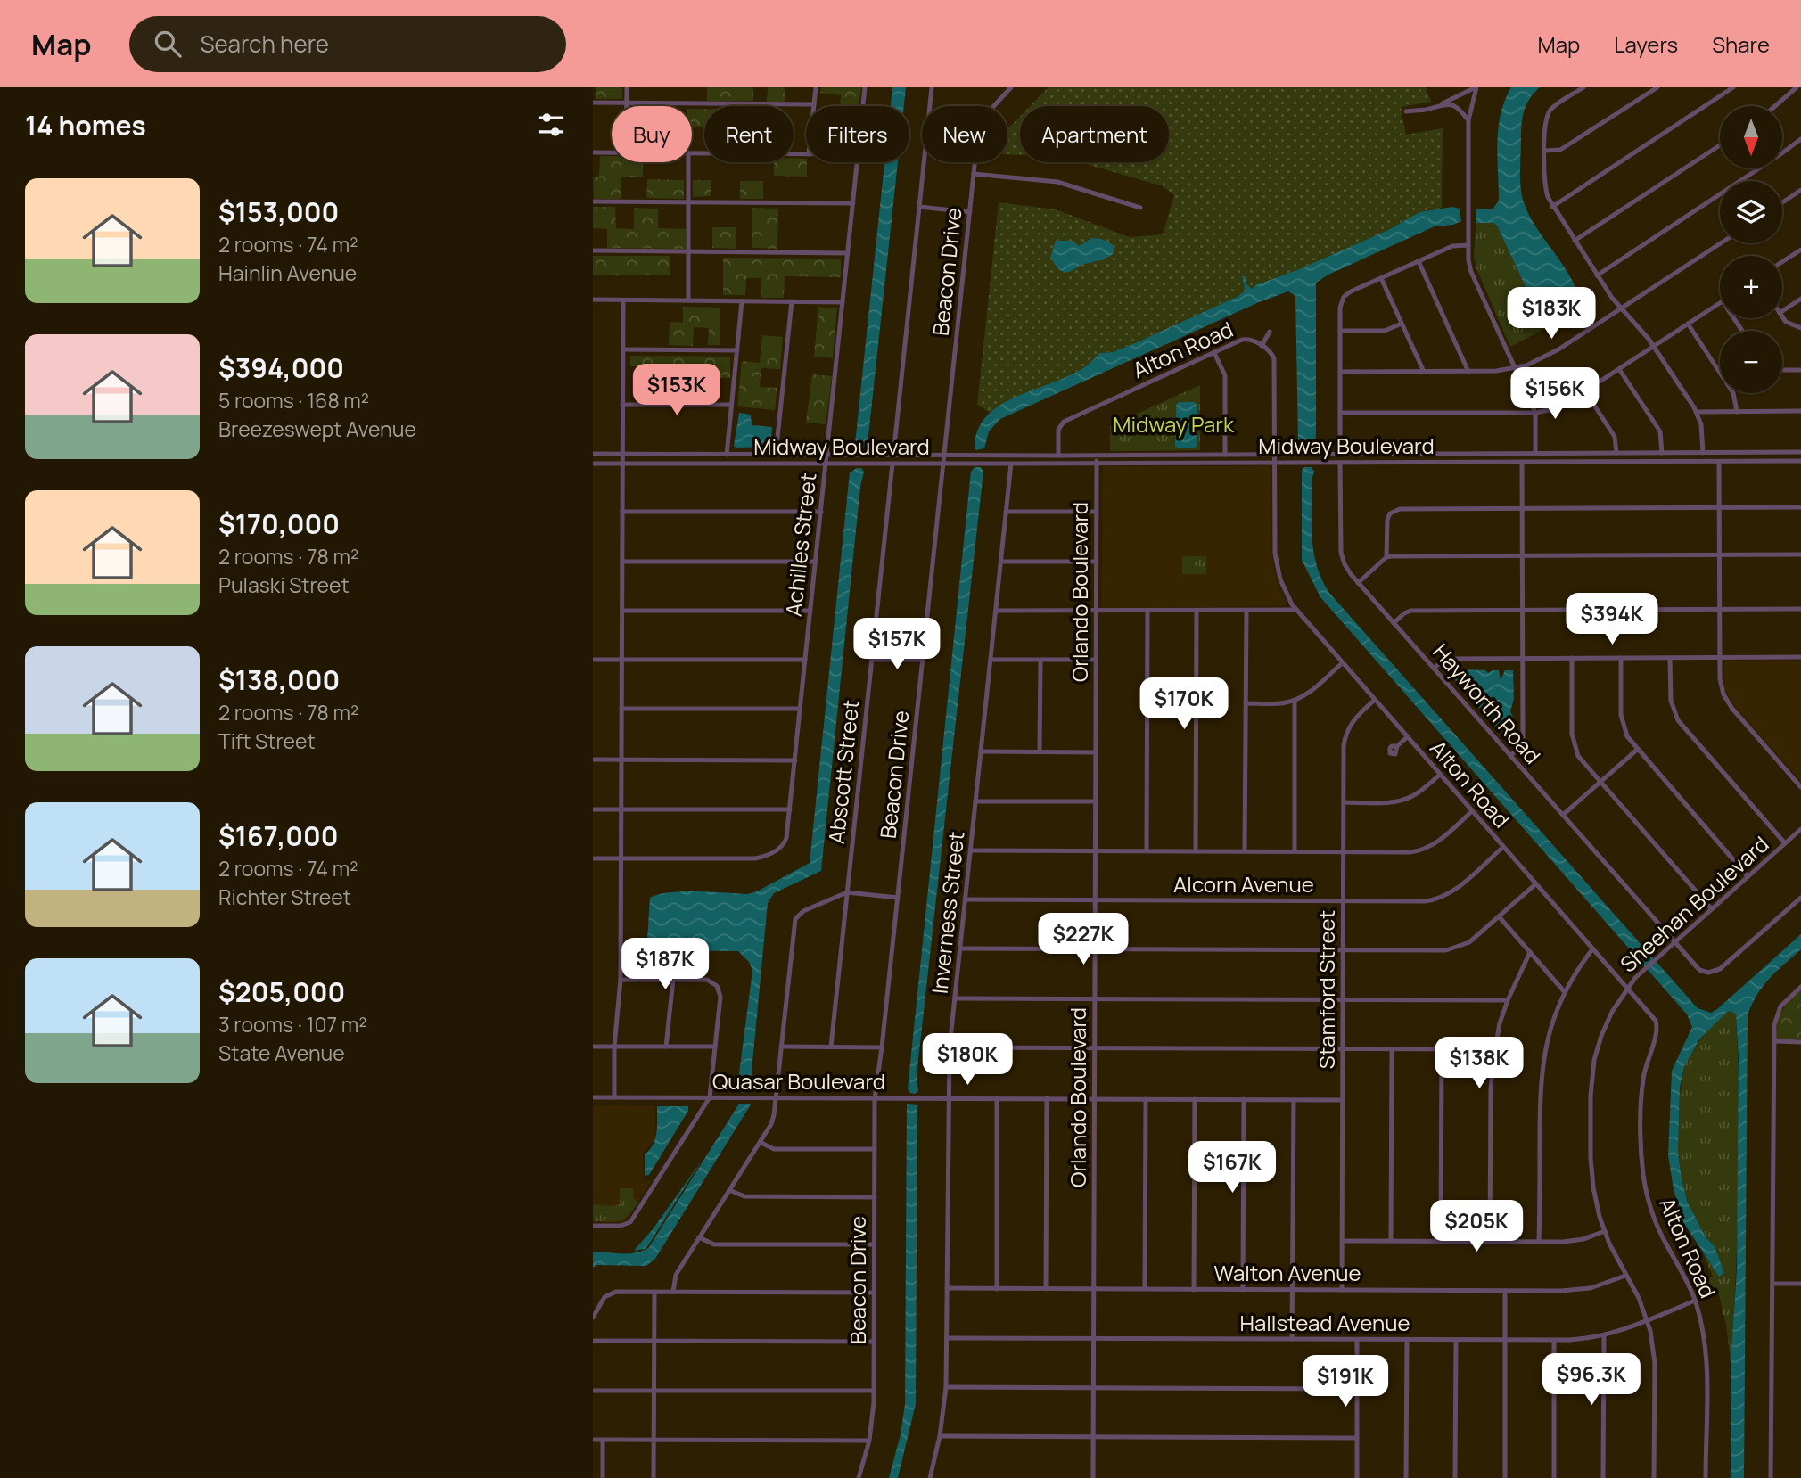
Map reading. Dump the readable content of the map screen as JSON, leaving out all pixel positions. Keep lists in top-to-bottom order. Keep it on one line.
{"streets":{"street":["Beacon Drive","Alton Road","Midway Boulevard","Achilles Street","Orlando Boulevard","Hayworth Road","Abscott Street","Alcorn Avenue","Sheehan Boulevard","Inverness Street","Stamford Street","Quasar Boulevard","Walton Avenue","Hallstead Avenue"]},"crossings":[["Beacon Drive","Midway Boulevard"],["Beacon Drive","Quasar Boulevard"],["Alton Road","Midway Boulevard"],["Alton Road","Alcorn Avenue"],["Alton Road","Sheehan Boulevard"],["Alton Road","Stamford Street"],["Alton Road","Hallstead Avenue"],["Midway Boulevard","Achilles Street"],["Midway Boulevard","Orlando Boulevard"],["Midway Boulevard","Hayworth Road"],["Midway Boulevard","Abscott Street"],["Midway Boulevard","Inverness Street"],["Orlando Boulevard","Alcorn Avenue"],["Orlando Boulevard","Quasar Boulevard"],["Orlando Boulevard","Walton Avenue"],["Orlando Boulevard","Hallstead Avenue"],["Hayworth Road","Sheehan Boulevard"],["Alcorn Avenue","Inverness Street"],["Alcorn Avenue","Stamford Street"],["Sheehan Boulevard","Walton Avenue"],["Sheehan Boulevard","Hallstead Avenue"],["Inverness Street","Quasar Boulevard"],["Inverness Street","Walton Avenue"],["Inverness Street","Hallstead Avenue"],["Stamford Street","Quasar Boulevard"],["Stamford Street","Walton Avenue"]],"parks":["Midway Park"],"north":"bottom","page":{"header":"Map","search":"Search here","nav":["Map","Layers","Share"],"heading":"14 homes","map_buttons":["+","−"],"chip":["Buy","Rent","Filters","New","Apartment"],"list":[{"name":"$153,000","note":"2 rooms · 74 m² · Hainlin Avenue"},{"name":"$394,000","note":"5 rooms · 168 m² · Breezeswept Avenue"},{"name":"$170,000","note":"2 rooms · 78 m² · Pulaski Street"},{"name":"$138,000","note":"2 rooms · 78 m² · Tift Street"},{"name":"$167,000","note":"2 rooms · 74 m² · Richter Street"},{"name":"$205,000","note":"3 rooms · 107 m² · State Avenue"}],"price":["$183K","$153K","$156K","$394K","$157K","$170K","$227K","$187K","$180K","$138K","$167K","$205K","$96.3K","$191K"]}}
